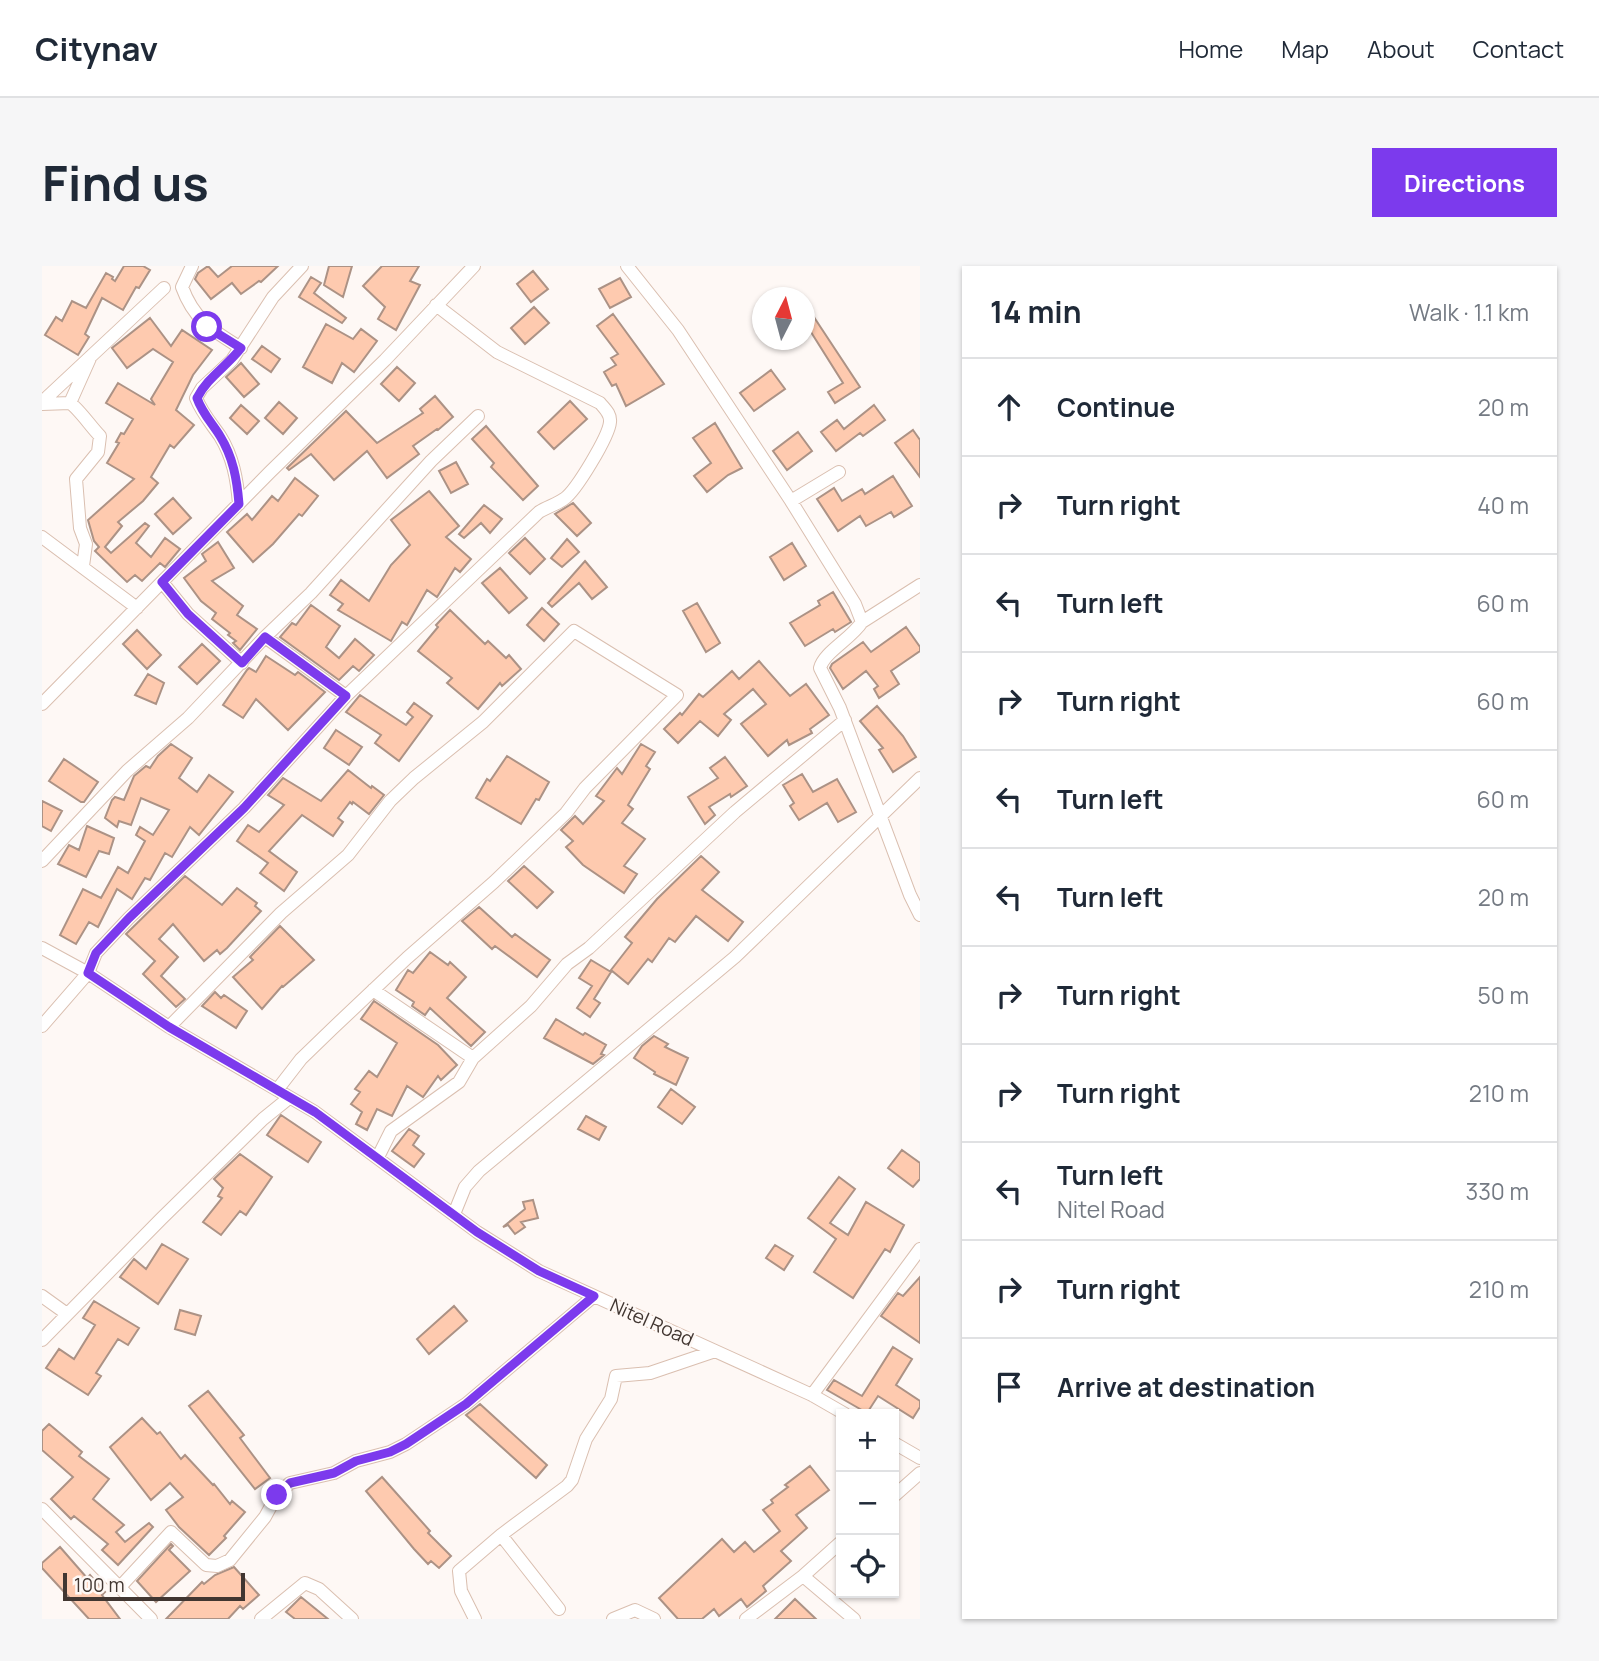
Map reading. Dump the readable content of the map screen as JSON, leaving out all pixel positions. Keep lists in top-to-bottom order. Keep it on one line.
{"streets":{"street":["Nitel Road"]},"scale_bar":"100 m","north":"top","page":{"header":"Citynav","nav":["Home","Map","About","Contact"],"buttons":"Directions","title":"Find us","heading":["14 min","Walk · 1.1 km"],"list":[["Continue","20 m"],["Turn right","40 m"],["Turn left","60 m"],["Turn right","60 m"],["Turn left","60 m"],["Turn left","20 m"],["Turn right","50 m"],["Turn right","210 m"],["Turn left","Nitel Road","330 m"],["Turn right","210 m"],"Arrive at destination"],"map_buttons":["+","−"],"scale":"100 m"}}
